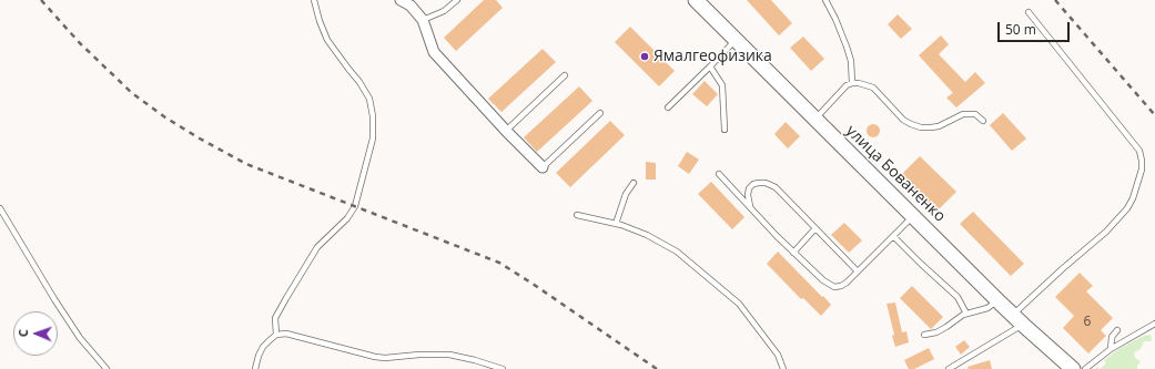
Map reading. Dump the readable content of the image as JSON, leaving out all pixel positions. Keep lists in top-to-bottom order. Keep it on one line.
{"streets":{"street":["улица Бованенко"]},"places":["Ямалгеофизика"],"house_numbers":["6"],"scale_bar":"50 m","north":"left"}
